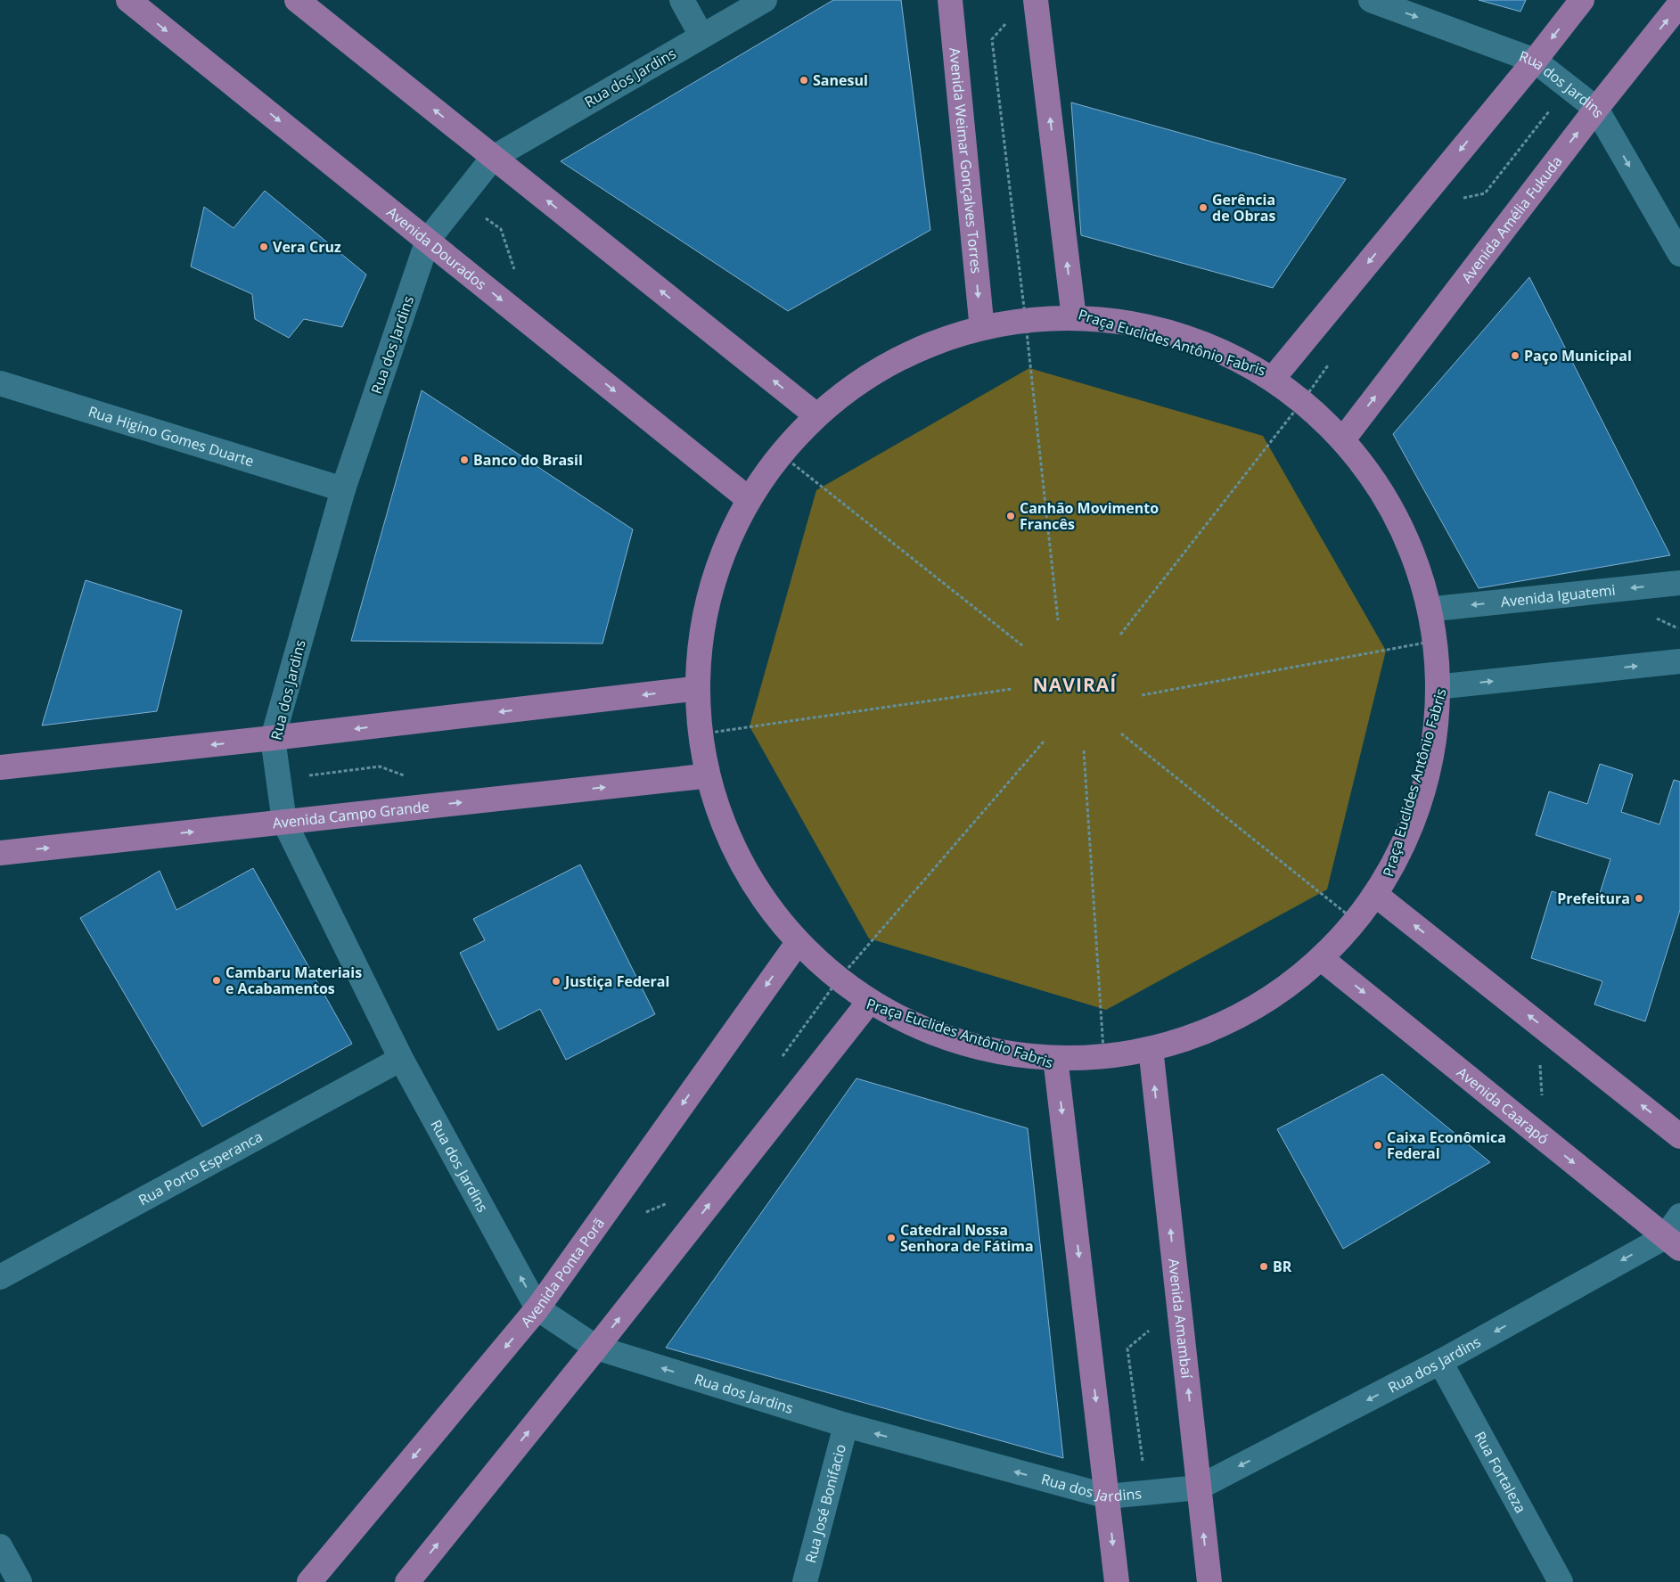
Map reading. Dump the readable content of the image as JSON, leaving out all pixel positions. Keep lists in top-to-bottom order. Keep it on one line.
{"streets":{"main road":["Avenida Weimar Gonçalves Torres","Avenida Amélia Fukuda","Avenida Dourados","Praça Euclides Antônio Fabris","Avenida Campo Grande","Avenida Caarapó","Avenida Ponta Porã","Avenida Amambaí"],"street":["Rua dos Jardins","Rua Higino Gomes Duarte","Avenida Iguatemi","Rua Porto Esperanca","Rua Fortaleza","Rua José Bonifacio"]},"crossings":[["Rua dos Jardins","Avenida Amélia Fukuda"],["Rua dos Jardins","Avenida Dourados"],["Rua dos Jardins","Rua Higino Gomes Duarte"],["Rua dos Jardins","Avenida Campo Grande"],["Rua dos Jardins","Avenida Caarapó"],["Rua dos Jardins","Rua Porto Esperanca"],["Rua dos Jardins","Avenida Ponta Porã"],["Rua dos Jardins","Avenida Amambaí"],["Rua dos Jardins","Rua Fortaleza"],["Rua dos Jardins","Rua José Bonifacio"],["Avenida Weimar Gonçalves Torres","Praça Euclides Antônio Fabris"],["Avenida Amélia Fukuda","Praça Euclides Antônio Fabris"],["Avenida Dourados","Praça Euclides Antônio Fabris"],["Praça Euclides Antônio Fabris","Avenida Iguatemi"],["Praça Euclides Antônio Fabris","Avenida Campo Grande"],["Praça Euclides Antônio Fabris","Avenida Caarapó"],["Praça Euclides Antônio Fabris","Avenida Ponta Porã"],["Praça Euclides Antônio Fabris","Avenida Amambaí"]],"districts":["NAVIRAÍ"],"places":["Sanesul","Gerência de Obras","Vera Cruz","Paço Municipal","Banco do Brasil","Canhão Movimento Francês","Prefeitura","Cambaru Materiais e Acabamentos","Justiça Federal","Caixa Econômica Federal","Catedral Nossa Senhora de Fátima","BR"]}
